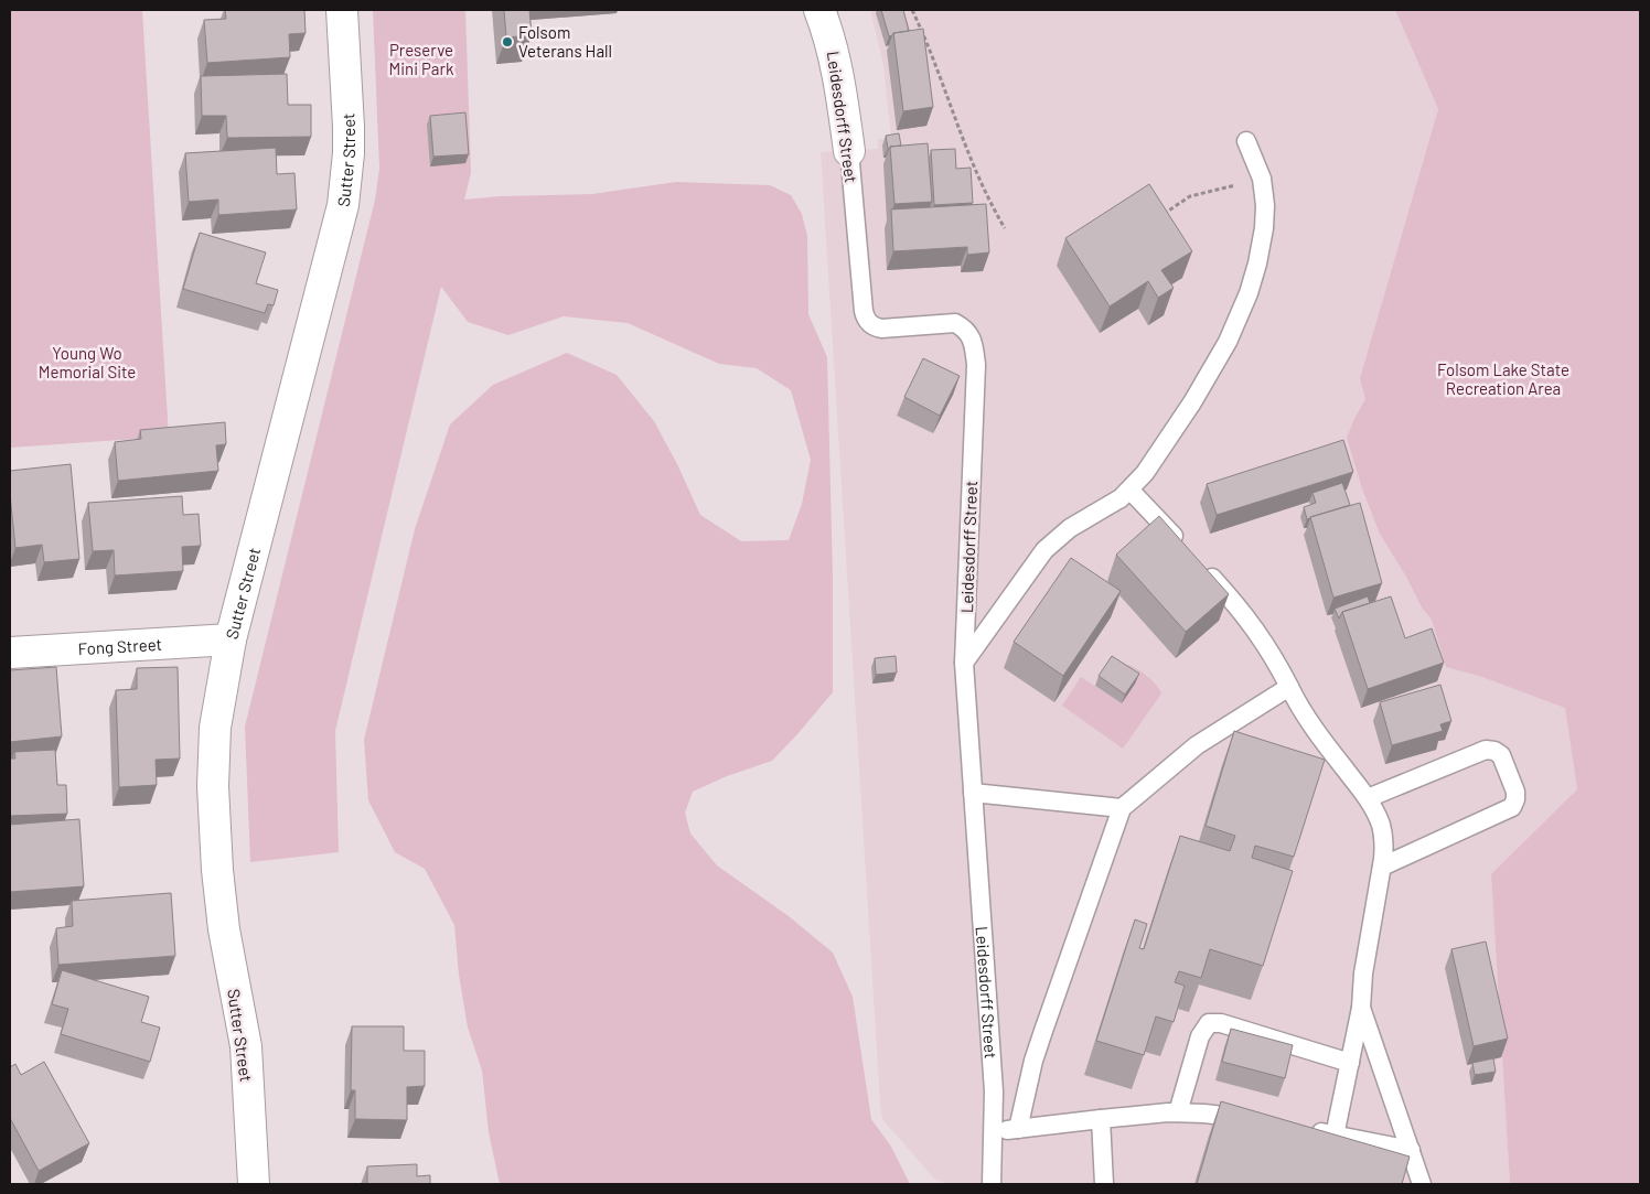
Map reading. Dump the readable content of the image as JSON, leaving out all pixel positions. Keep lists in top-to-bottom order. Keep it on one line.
{"streets":{"street":["Leidesdorff Street","Sutter Street","Fong Street"]},"crossings":[["Sutter Street","Fong Street"]],"parks":["Preserve Mini Park","Young Wo Memorial Site","Folsom Lake State Recreation Area"],"places":["Folsom Veterans Hall"]}
